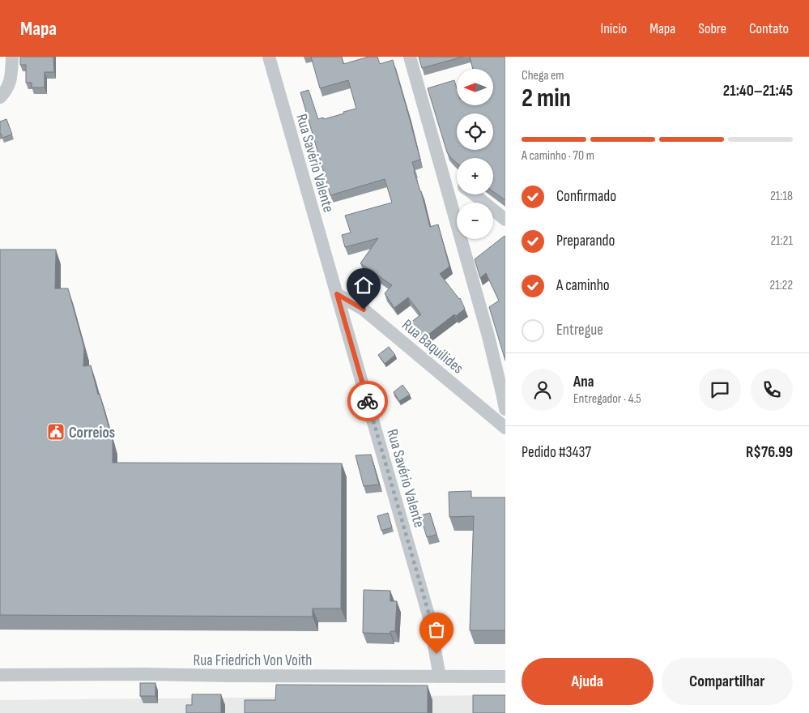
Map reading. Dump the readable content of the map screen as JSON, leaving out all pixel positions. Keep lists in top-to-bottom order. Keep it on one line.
{"streets":{"street":["Rua Savério Valente","Rua Baquilides","Rua Friedrich Von Voith"]},"crossings":[["Rua Savério Valente","Rua Baquilides"],["Rua Savério Valente","Rua Friedrich Von Voith"]],"places":{"public building":["Correios"]},"north":"left","page":{"header":"Mapa","nav":["Início","Mapa","Sobre","Contato"],"heading":["2 min","Chega em","21:40–21:45"],"panel":["Ana","Entregador · 4.5","Pedido #3437","R$76.99"],"map_buttons":["+","−"],"bar":"A caminho · 70 m","list":[["Confirmado","21:18"],["Preparando","21:21"],["A caminho","21:22"],"Entregue"],"buttons":["Ajuda","Compartilhar"]}}
